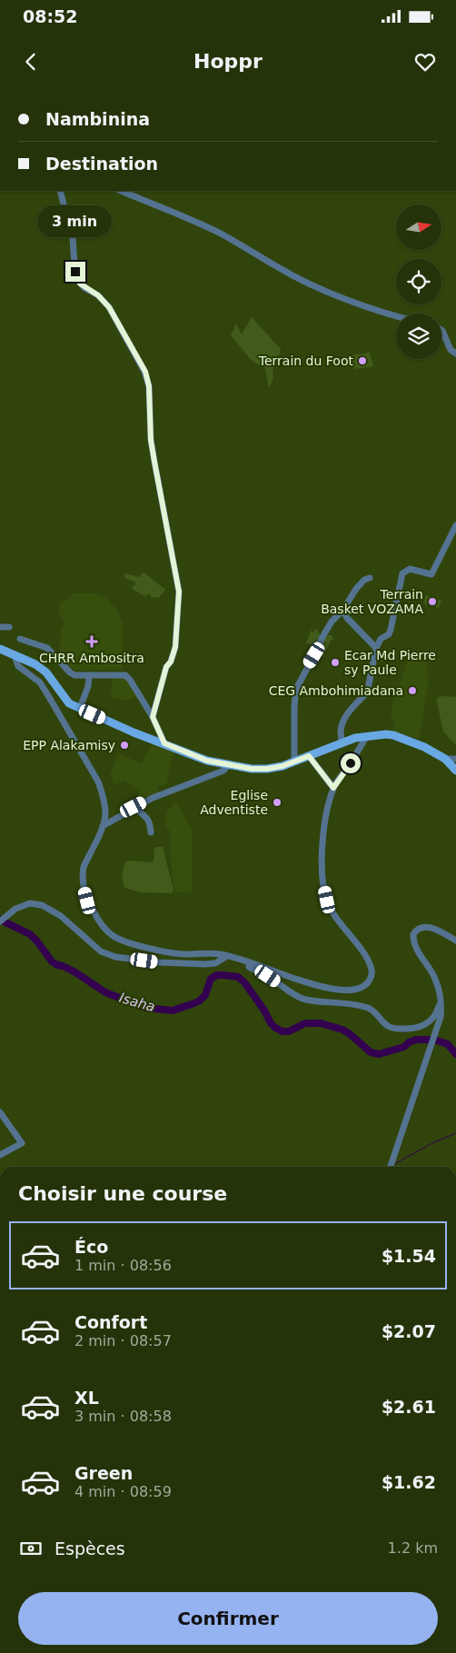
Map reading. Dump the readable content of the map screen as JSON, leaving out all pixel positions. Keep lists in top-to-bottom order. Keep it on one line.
{"water":["Isaha"],"places":{"other":["Terrain du Foot","Terrain Basket VOZAMA","Ecar Md Pierre sy Paule","CEG Ambohimiadana","EPP Alakamisy","Eglise Adventiste"],"health":["CHRR Ambositra"]},"north":"right","page":{"status":"08:52","header":"Hoppr","banner":["Nambinina","Destination"],"bubble":"3 min","heading":"Choisir une course","list":[{"name":"Éco","note":"1 min · 08:56","value":"$1.54"},{"name":"Confort","note":"2 min · 08:57","value":"$2.07"},{"name":"XL","note":"3 min · 08:58","value":"$2.61"},{"name":"Green","note":"4 min · 08:59","value":"$1.62"}],"pay":["Espèces","1.2 km"],"buttons":"Confirmer"}}
